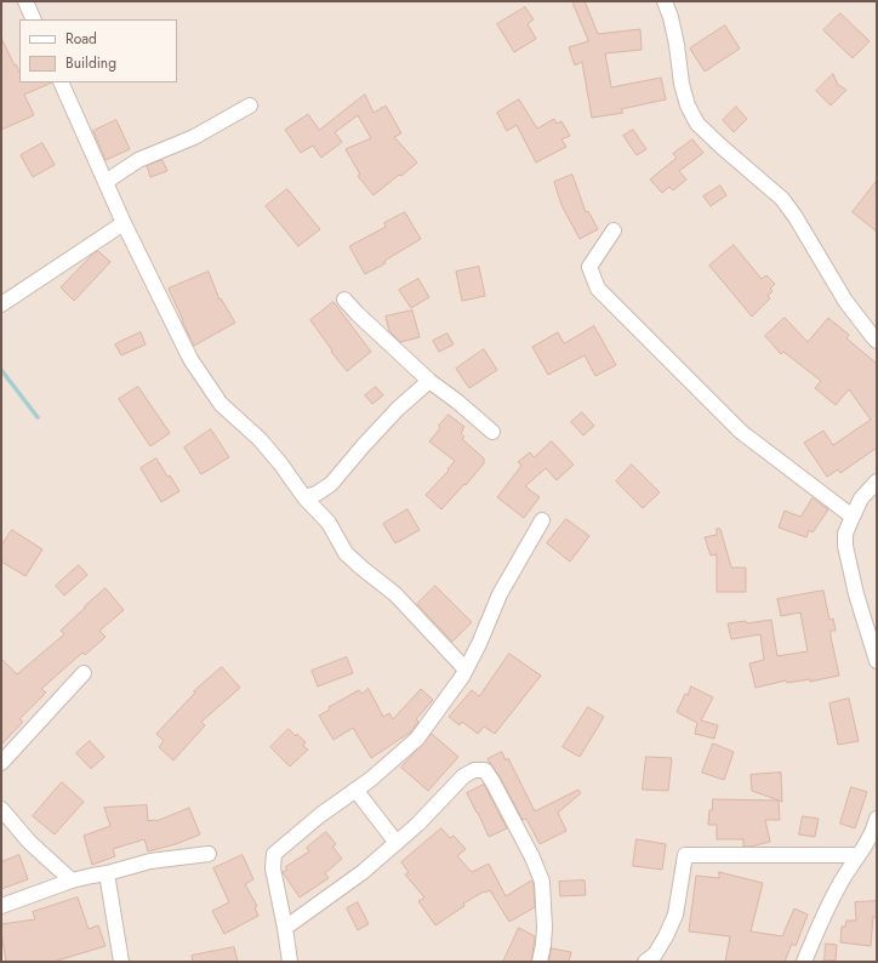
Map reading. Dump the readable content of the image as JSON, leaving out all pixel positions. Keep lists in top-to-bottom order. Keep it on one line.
{"legend":["Road","Building"]}
